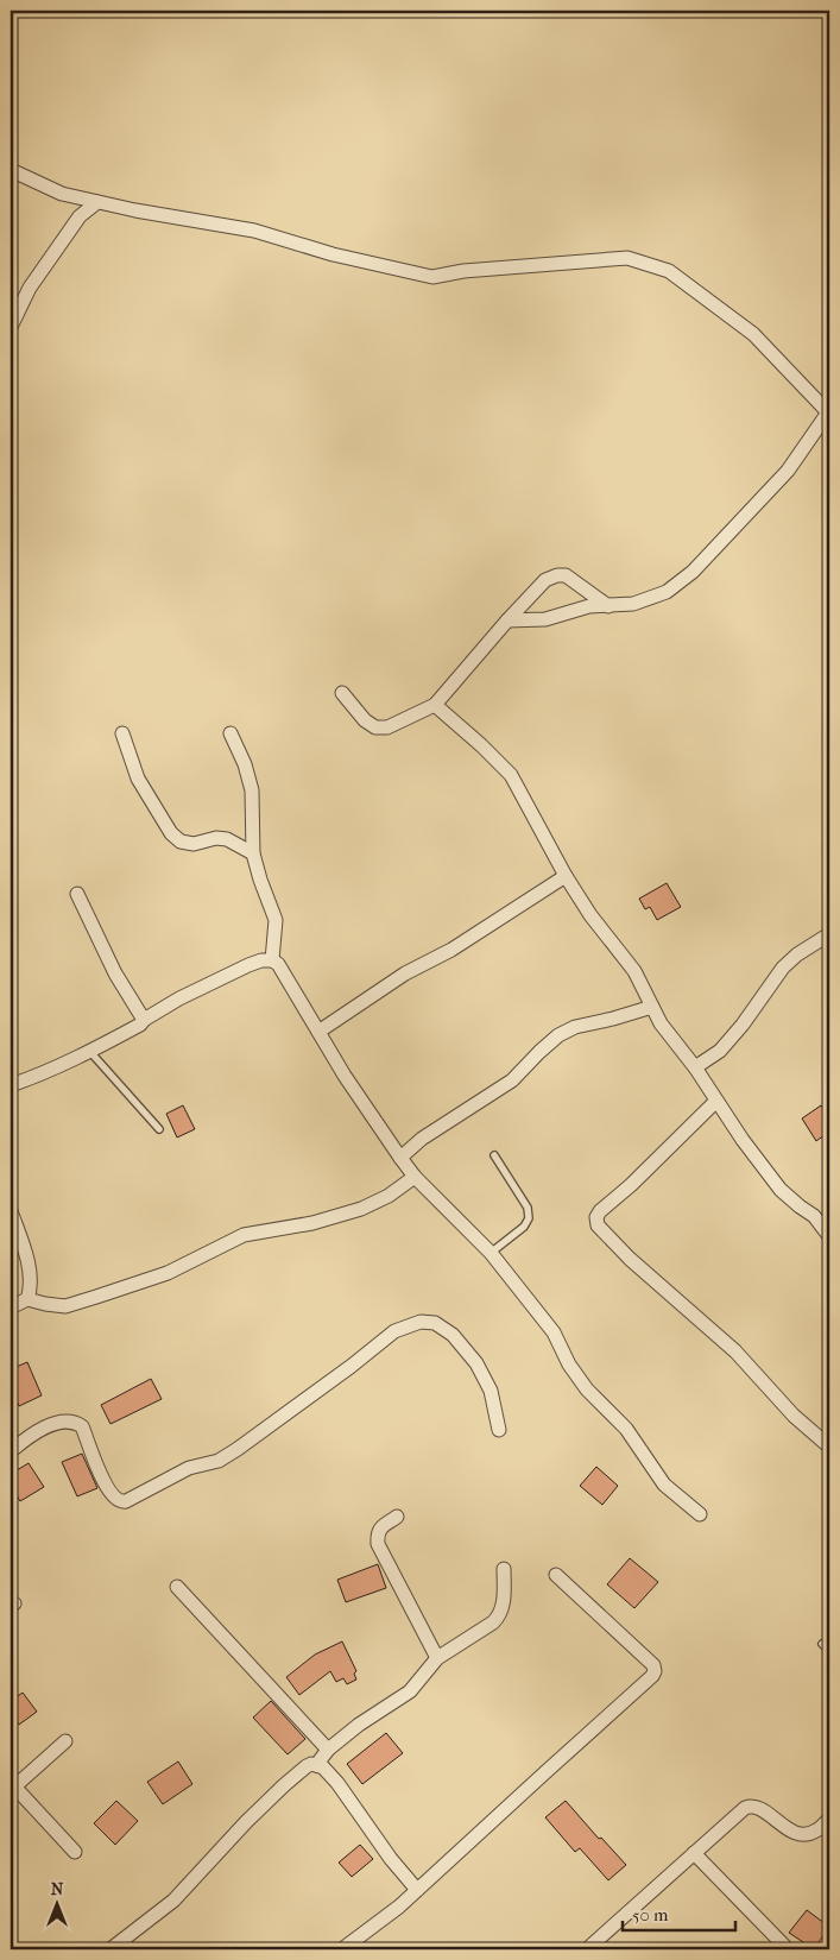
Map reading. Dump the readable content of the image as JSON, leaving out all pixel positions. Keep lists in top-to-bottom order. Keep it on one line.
{"scale_bar":"50 m","north":"top"}
